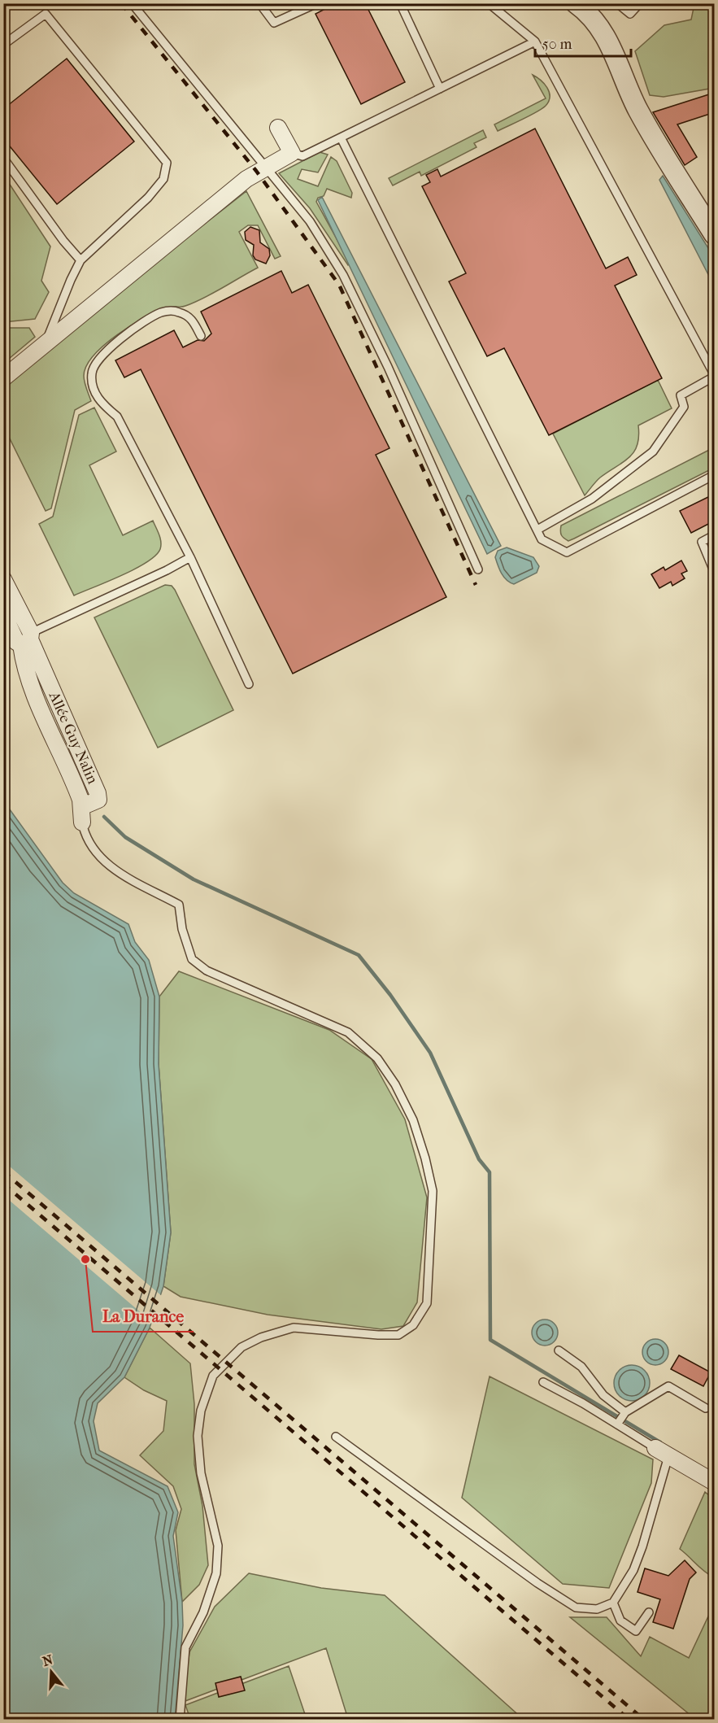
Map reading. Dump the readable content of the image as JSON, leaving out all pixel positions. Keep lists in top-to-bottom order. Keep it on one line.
{"streets":{"street":["Allée Guy Nalin"]},"places":["La Durance"],"scale_bar":"50 m","north":"top"}
